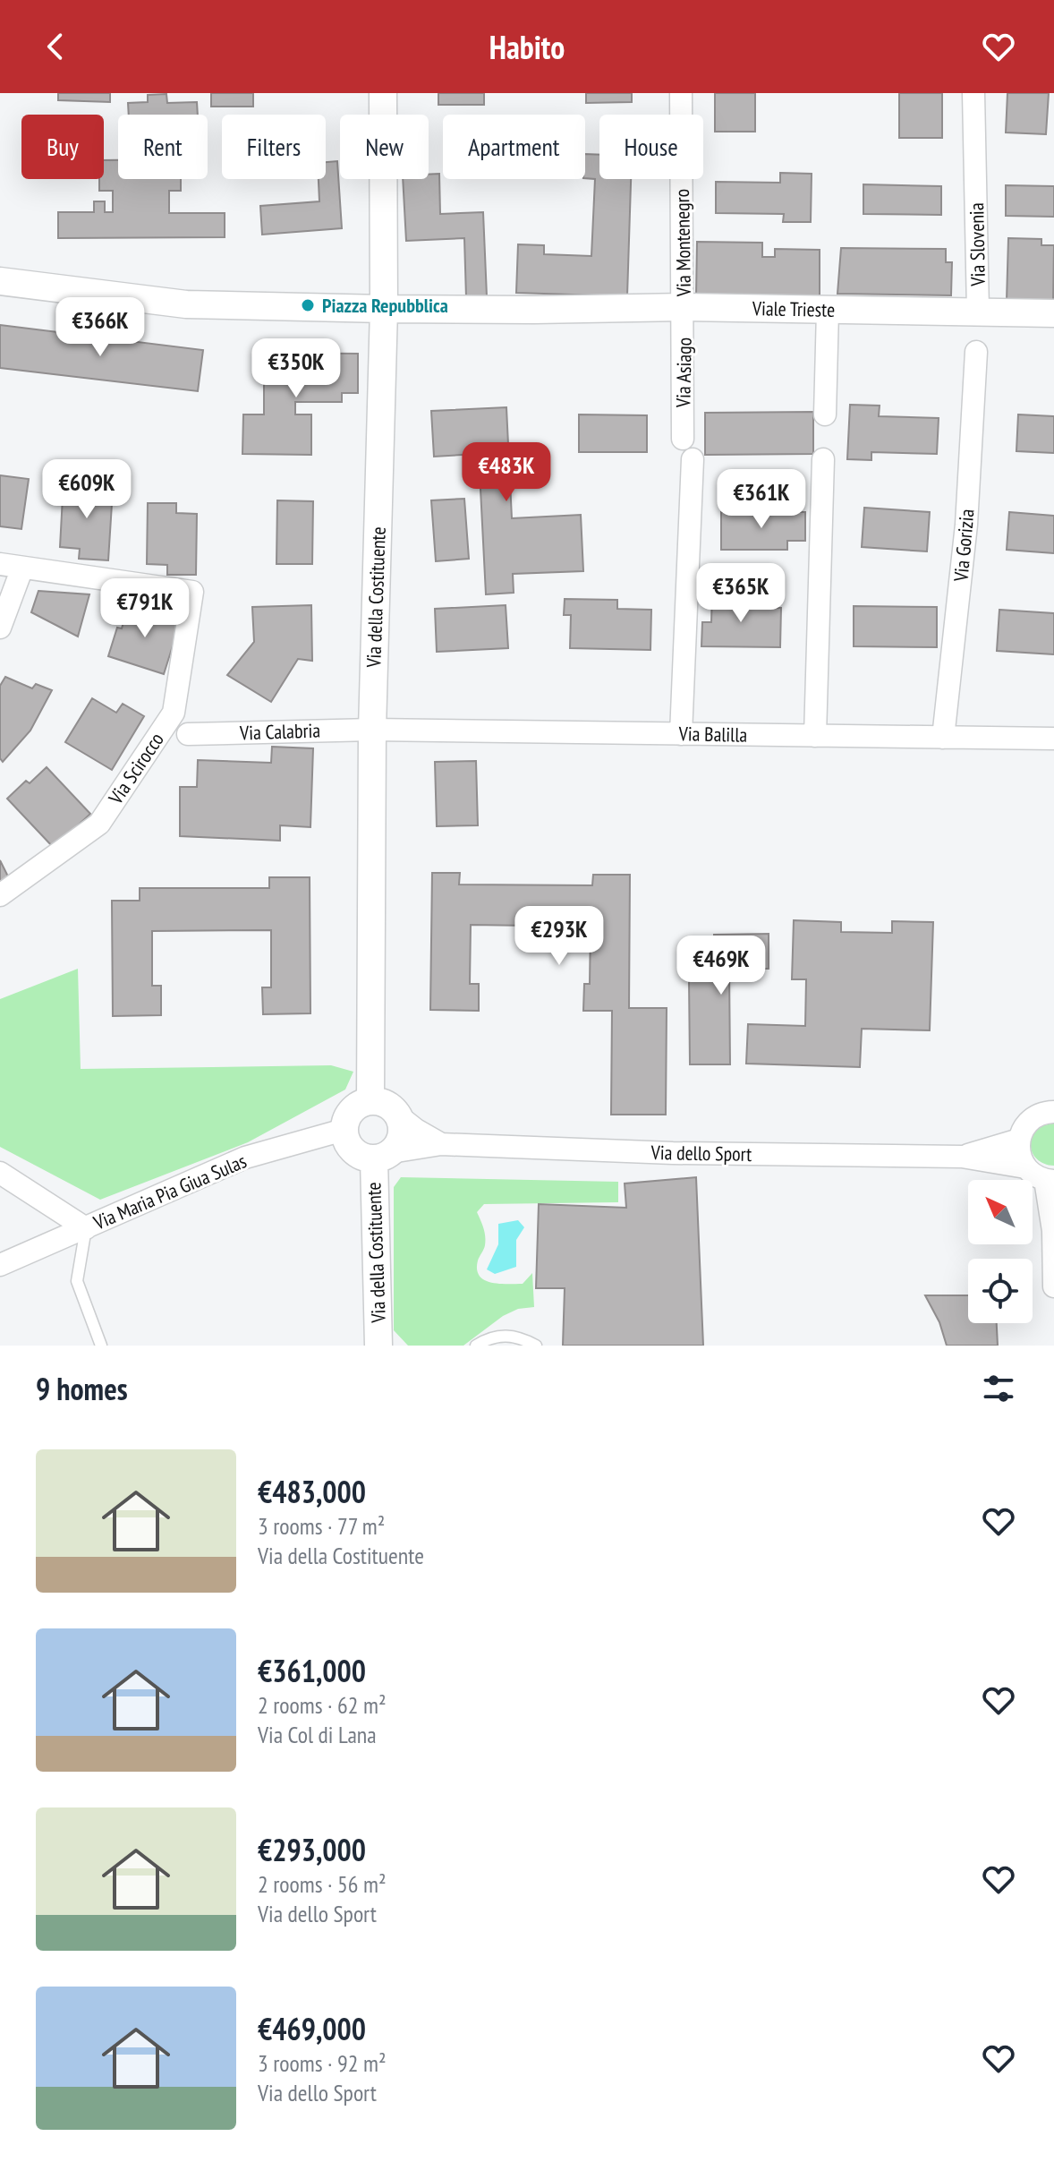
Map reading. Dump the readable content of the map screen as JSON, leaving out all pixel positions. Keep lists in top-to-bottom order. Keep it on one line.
{"streets":{"street":["Via Montenegro","Via Slovenia","Viale Trieste","Via Asiago","Via Gorizia","Via della Costituente","Via Calabria","Via Balilla","Via Scirocco","Via dello Sport","Via Maria Pia Giua Sulas"]},"crossings":[["Via Montenegro","Viale Trieste"],["Via Montenegro","Via Asiago"],["Via Slovenia","Viale Trieste"],["Viale Trieste","Via Asiago"],["Viale Trieste","Via della Costituente"],["Via Gorizia","Via Balilla"],["Via della Costituente","Via Calabria"],["Via della Costituente","Via Balilla"],["Via della Costituente","Via dello Sport"],["Via della Costituente","Via Maria Pia Giua Sulas"],["Via Calabria","Via Balilla"],["Via dello Sport","Via Maria Pia Giua Sulas"]],"places":["Piazza Repubblica"],"north":"top left","page":{"header":"Habito","chip":["Buy","Rent","Filters","New","Apartment","House"],"price":["€366K","€350K","€483K","€609K","€361K","€365K","€791K","€293K","€469K"],"heading":"9 homes","list":[{"name":"€483,000","note":"3 rooms · 77 m² · Via della Costituente"},{"name":"€361,000","note":"2 rooms · 62 m² · Via Col di Lana"},{"name":"€293,000","note":"2 rooms · 56 m² · Via dello Sport"},{"name":"€469,000","note":"3 rooms · 92 m² · Via dello Sport"}]}}
